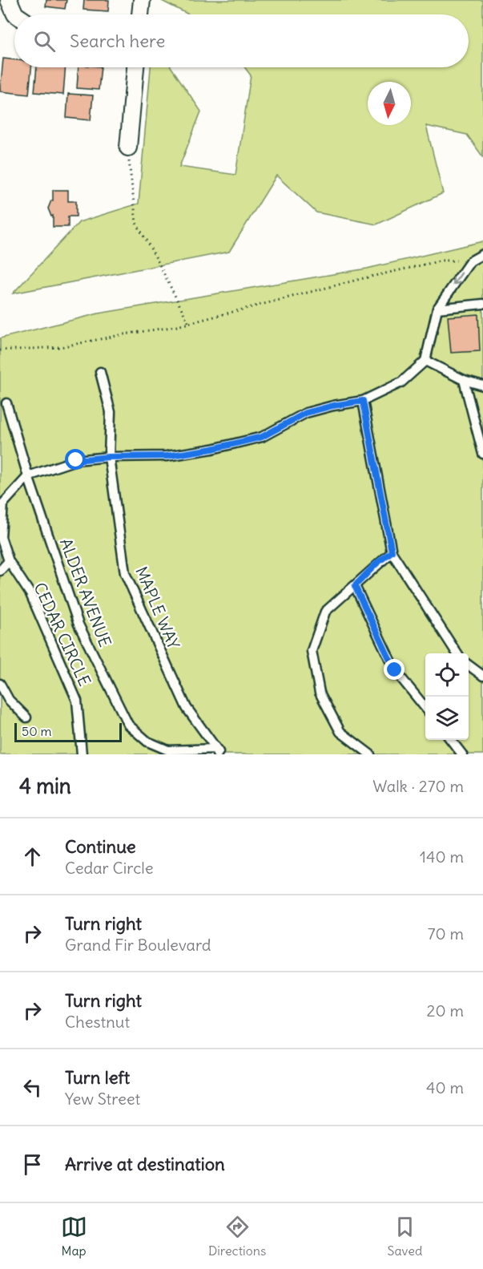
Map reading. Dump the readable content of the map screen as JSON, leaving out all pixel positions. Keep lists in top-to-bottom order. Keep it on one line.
{"streets":{"lane":["ALDER AVENUE","MAPLE WAY","CEDAR CIRCLE"]},"crossings":[["ALDER AVENUE","MAPLE WAY"],["ALDER AVENUE","CEDAR CIRCLE"],["MAPLE WAY","CEDAR CIRCLE"]],"scale_bar":"50 m","north":"bottom","page":{"search":"Search here","scale":"50 m","heading":["4 min","Walk · 270 m"],"list":[["Continue","Cedar Circle","140 m"],["Turn right","Grand Fir Boulevard","70 m"],["Turn right","Chestnut","20 m"],["Turn left","Yew Street","40 m"],"Arrive at destination"],"nav":["Map","Directions","Saved"]}}
